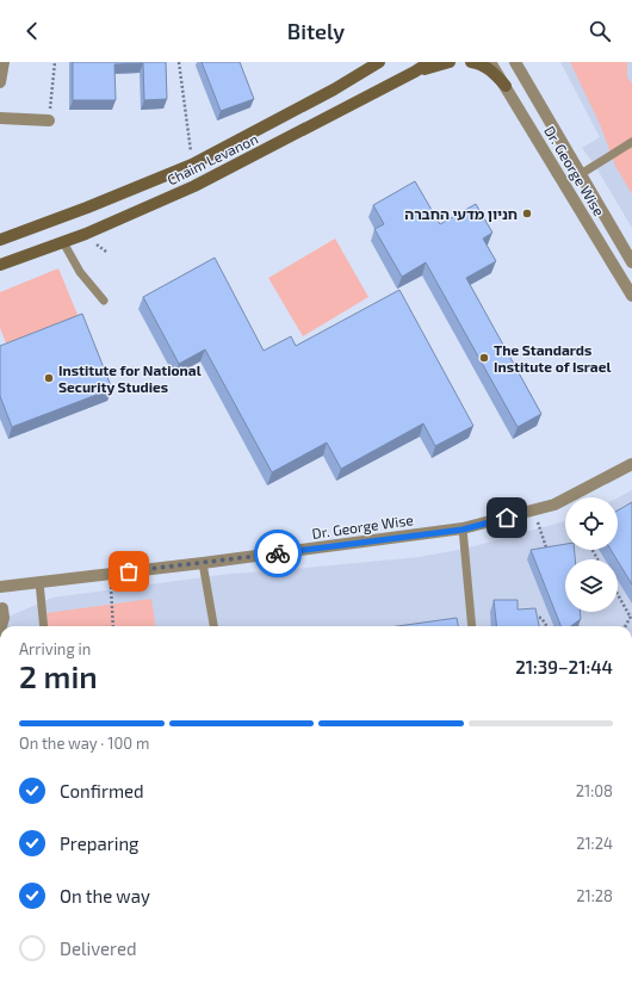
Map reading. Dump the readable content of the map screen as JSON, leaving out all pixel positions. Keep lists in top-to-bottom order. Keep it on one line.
{"streets":{"main road":["Chaim Levanon"],"street":["Dr. George Wise"]},"places":["חניון מדעי החברה","The Standards Institute of Israel","Institute for National Security Studies"],"page":{"header":"Bitely","heading":["2 min","Arriving in","21:39–21:44"],"bar":"On the way · 100 m","list":[["Confirmed","21:08"],["Preparing","21:24"],["On the way","21:28"],"Delivered"]}}
